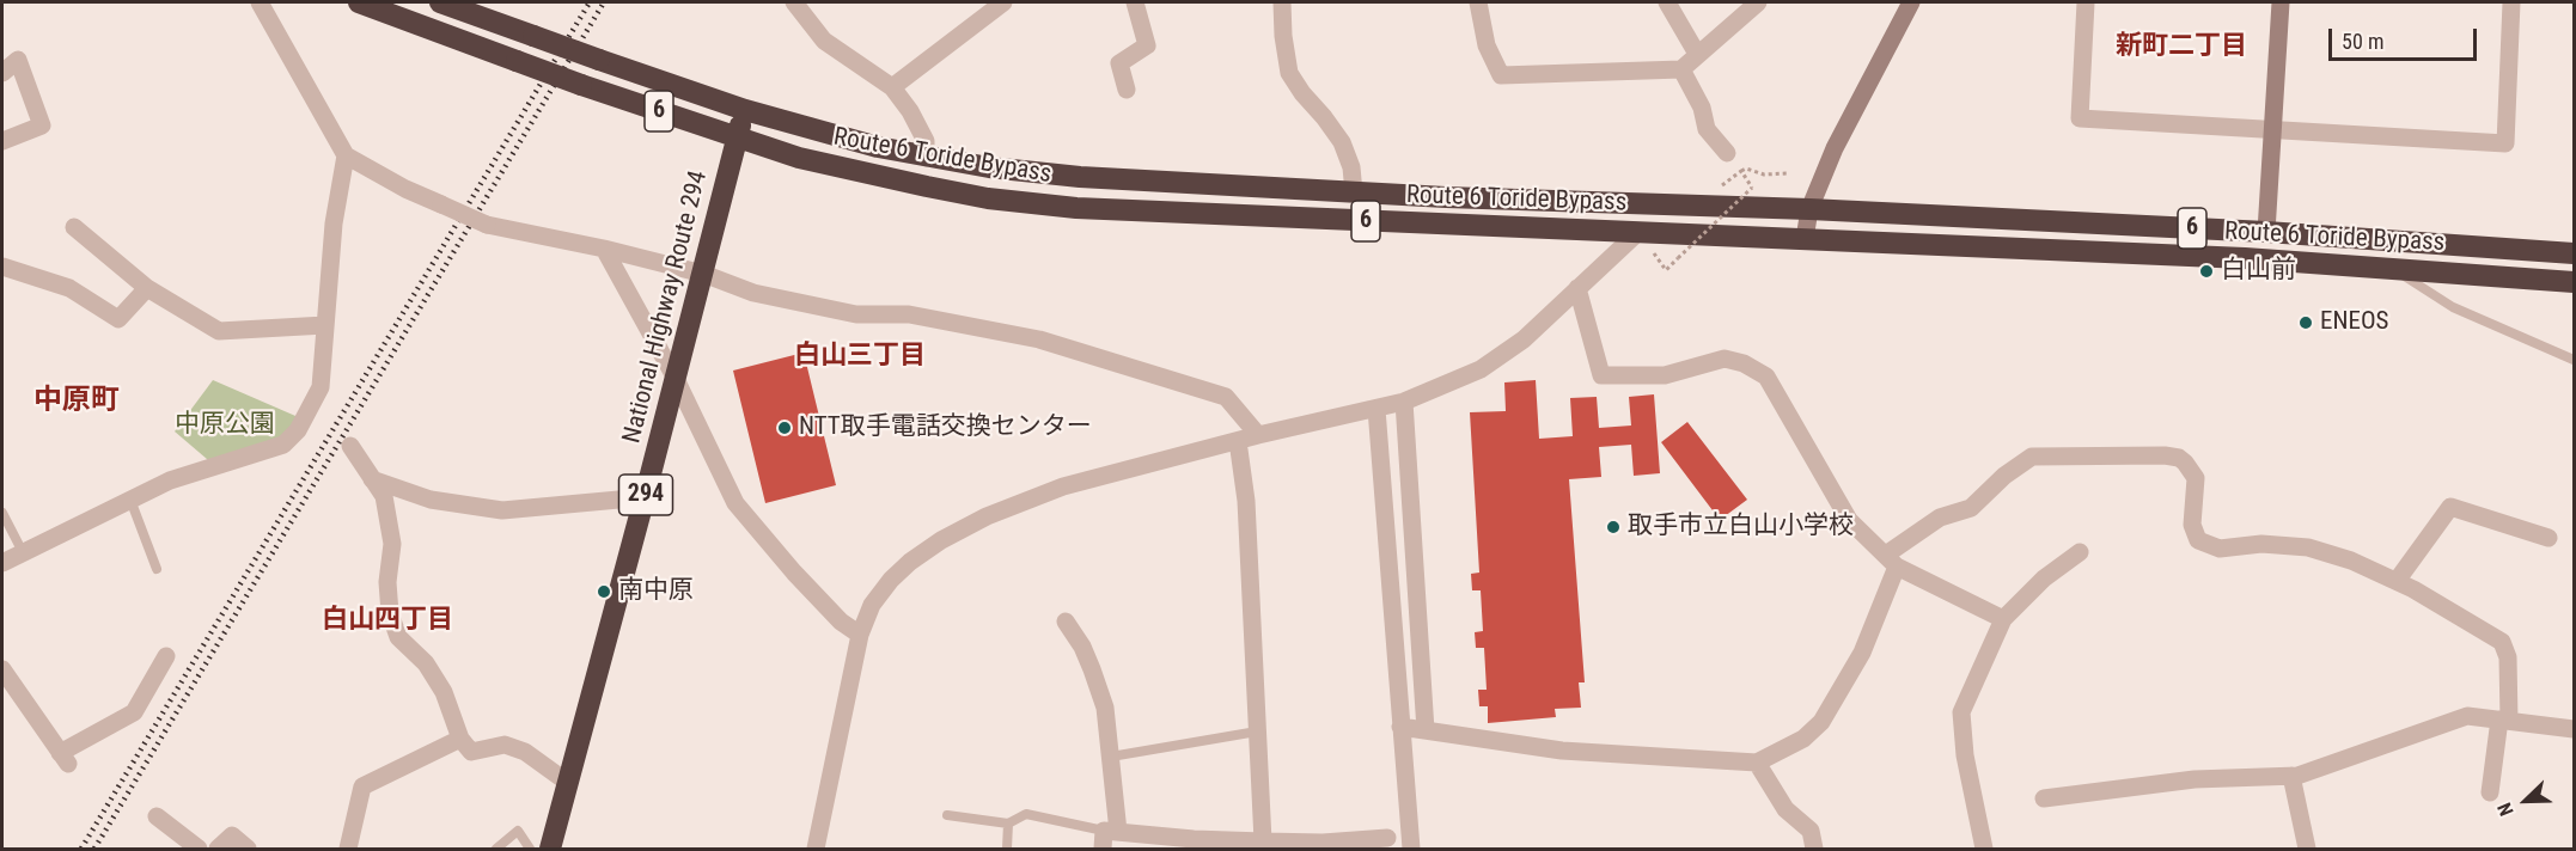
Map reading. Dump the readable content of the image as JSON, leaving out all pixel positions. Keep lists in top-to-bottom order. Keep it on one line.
{"streets":{"highway":["6","Route 6 Toride Bypass","National Highway Route 294","294"]},"crossings":[["Route 6 Toride Bypass","National Highway Route 294"]],"districts":["新町二丁目","白山三丁目","中原町","白山四丁目"],"parks":["中原公園"],"places":["白山前","ENEOS","NTT取手電話交換センター","取手市立白山小学校","南中原"],"scale_bar":"50 m","north":"bottom left"}
